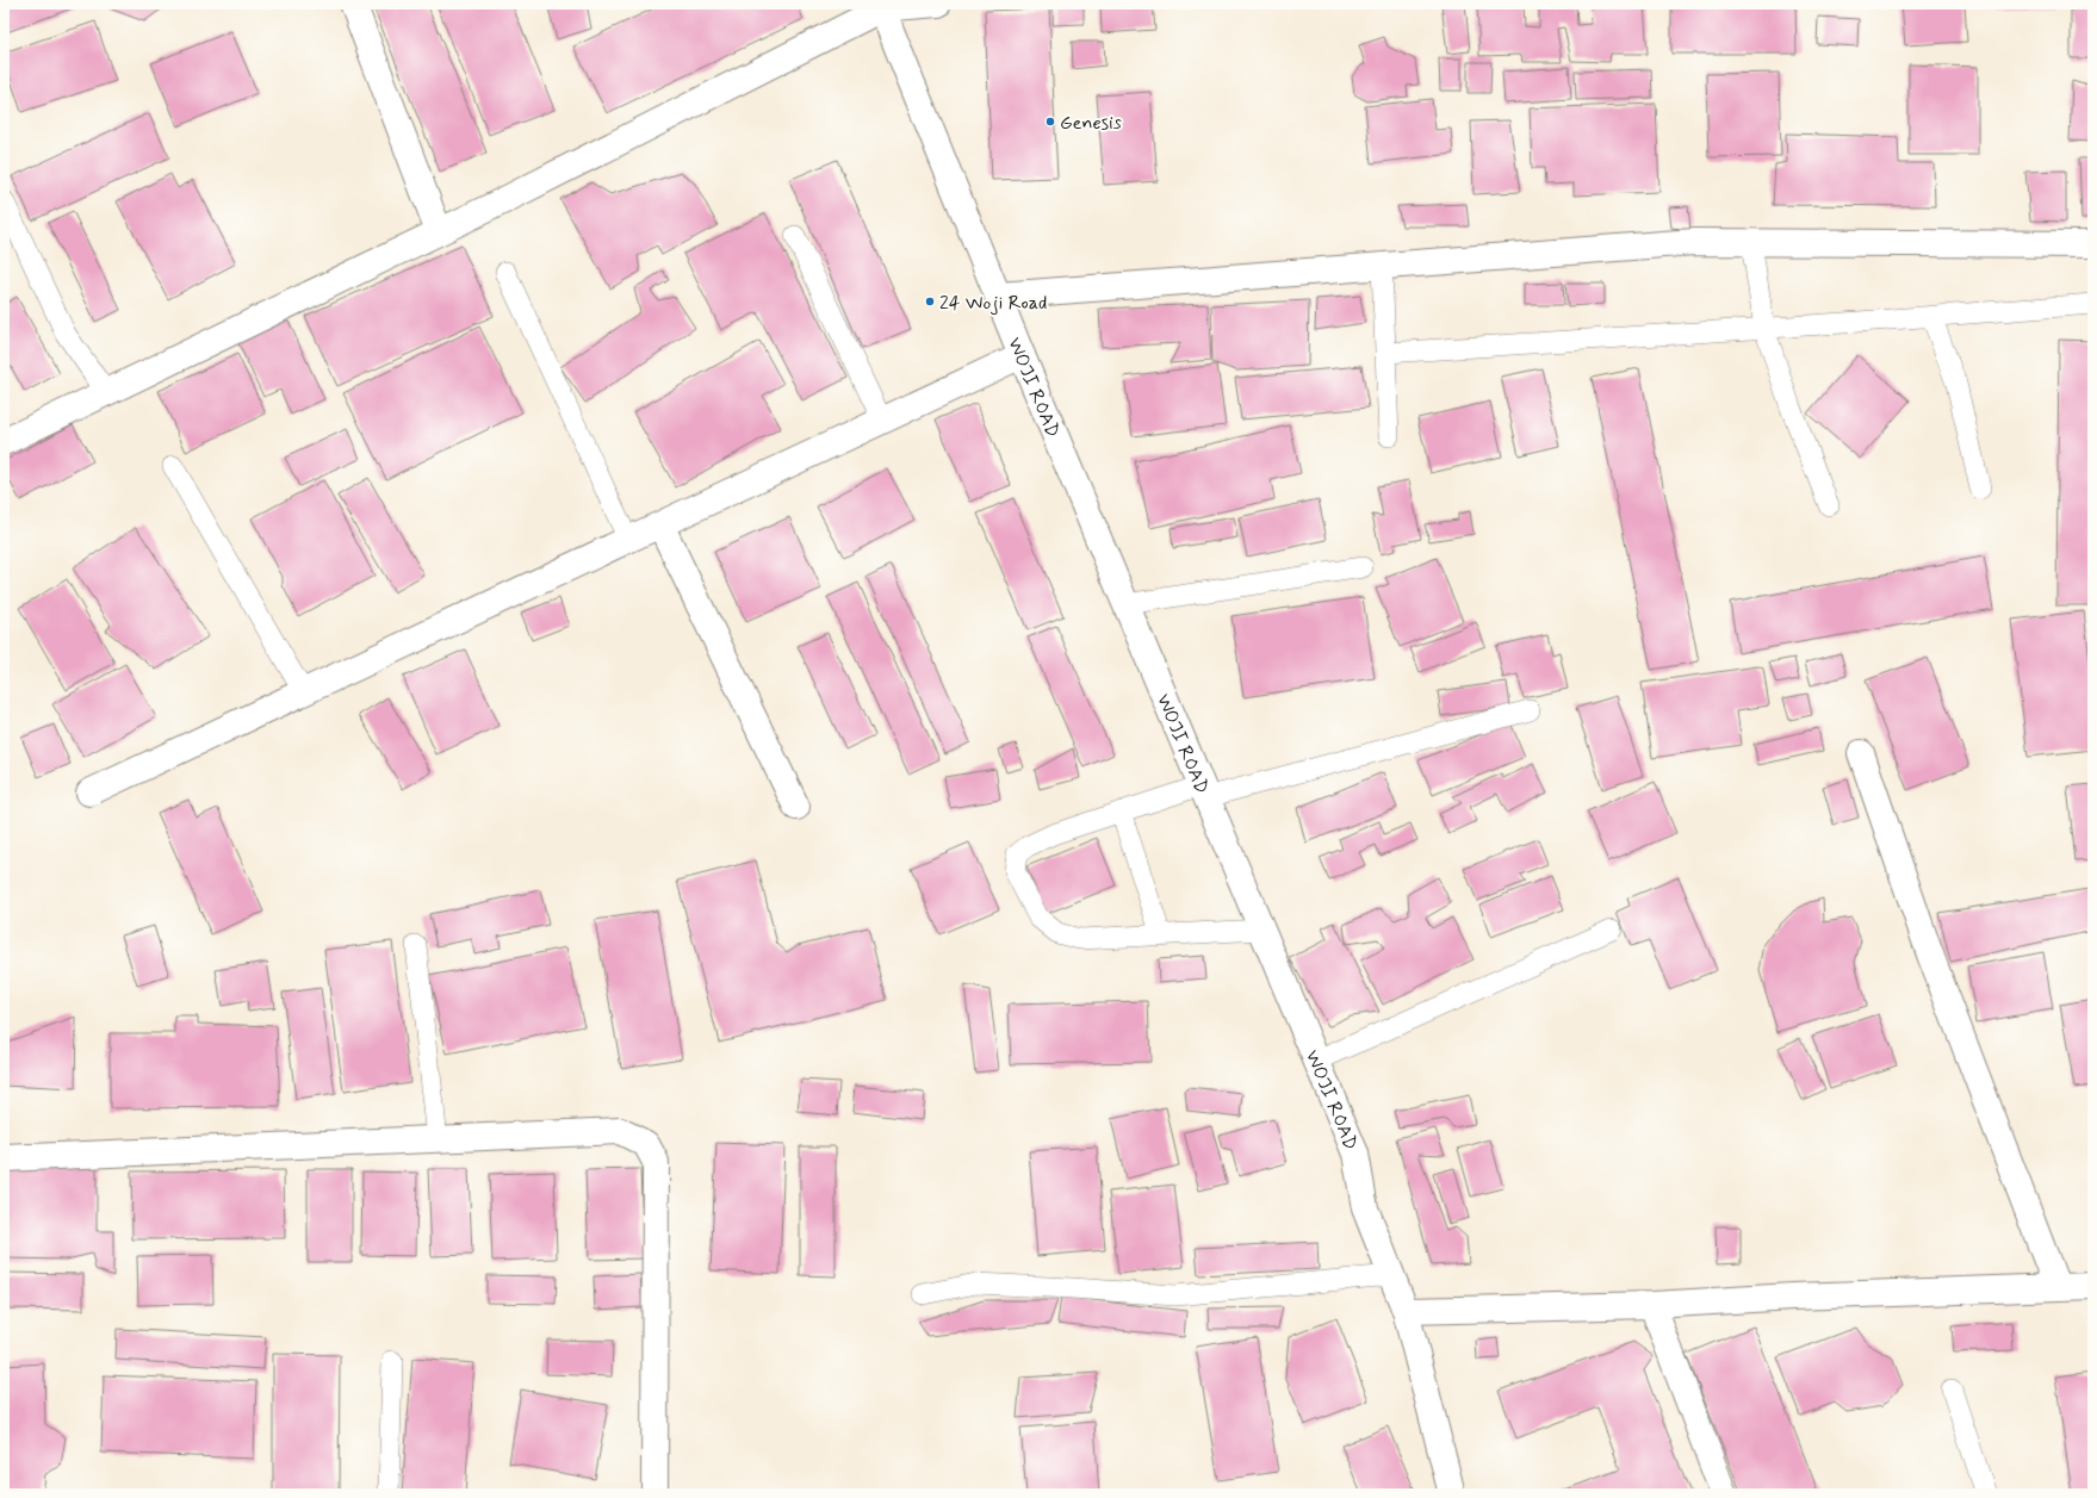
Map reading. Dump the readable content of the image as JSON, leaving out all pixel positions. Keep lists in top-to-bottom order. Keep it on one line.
{"streets":{"street":["WOJI ROAD"]},"places":["Genesis","24 Woji Road"]}
